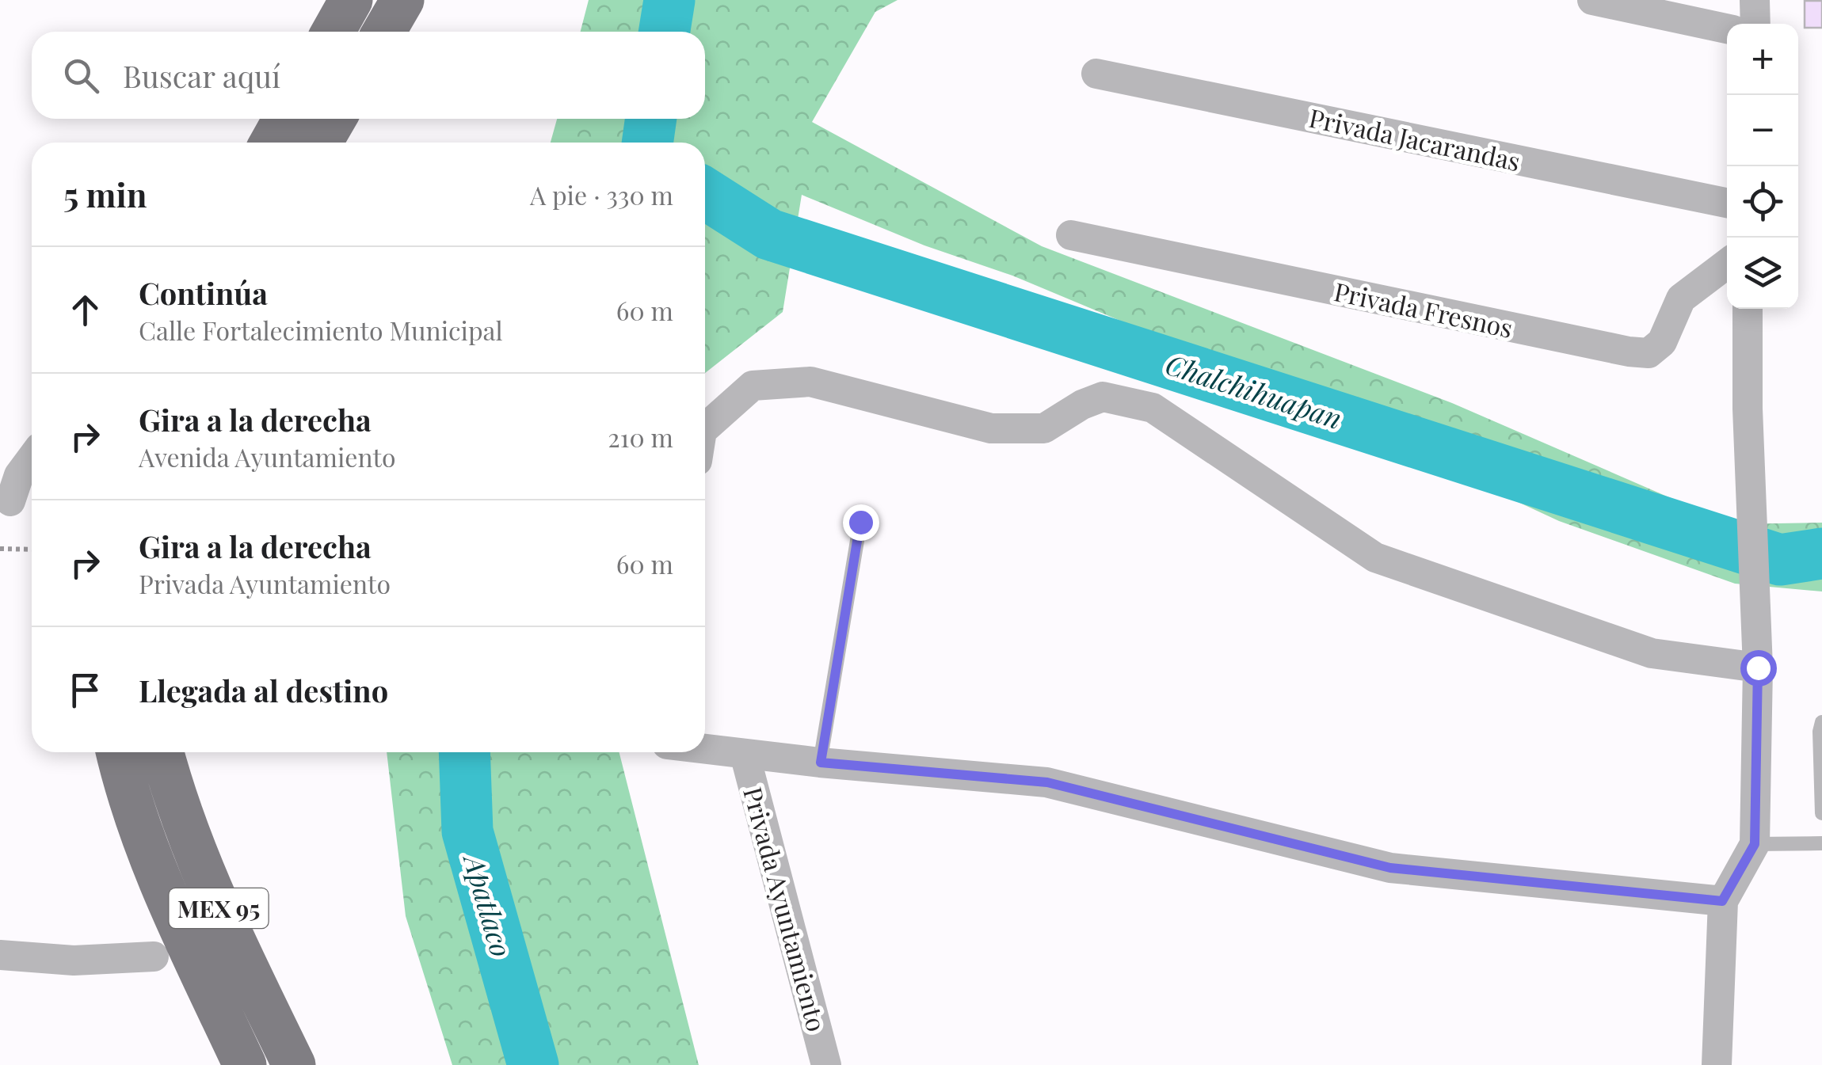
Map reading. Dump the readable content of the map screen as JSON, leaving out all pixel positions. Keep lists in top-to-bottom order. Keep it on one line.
{"streets":{"main road":["MEX 95"],"street":["Privada Jacarandas","Privada Fresnos","Privada Ayuntamiento"]},"water":["Chalchihuapan","Apatlaco"],"page":{"map_buttons":["+","−"],"search":"Buscar aquí","heading":["5 min","A pie · 330 m"],"list":[["Continúa","Calle Fortalecimiento Municipal","60 m"],["Gira a la derecha","Avenida Ayuntamiento","210 m"],["Gira a la derecha","Privada Ayuntamiento","60 m"],"Llegada al destino"]}}
